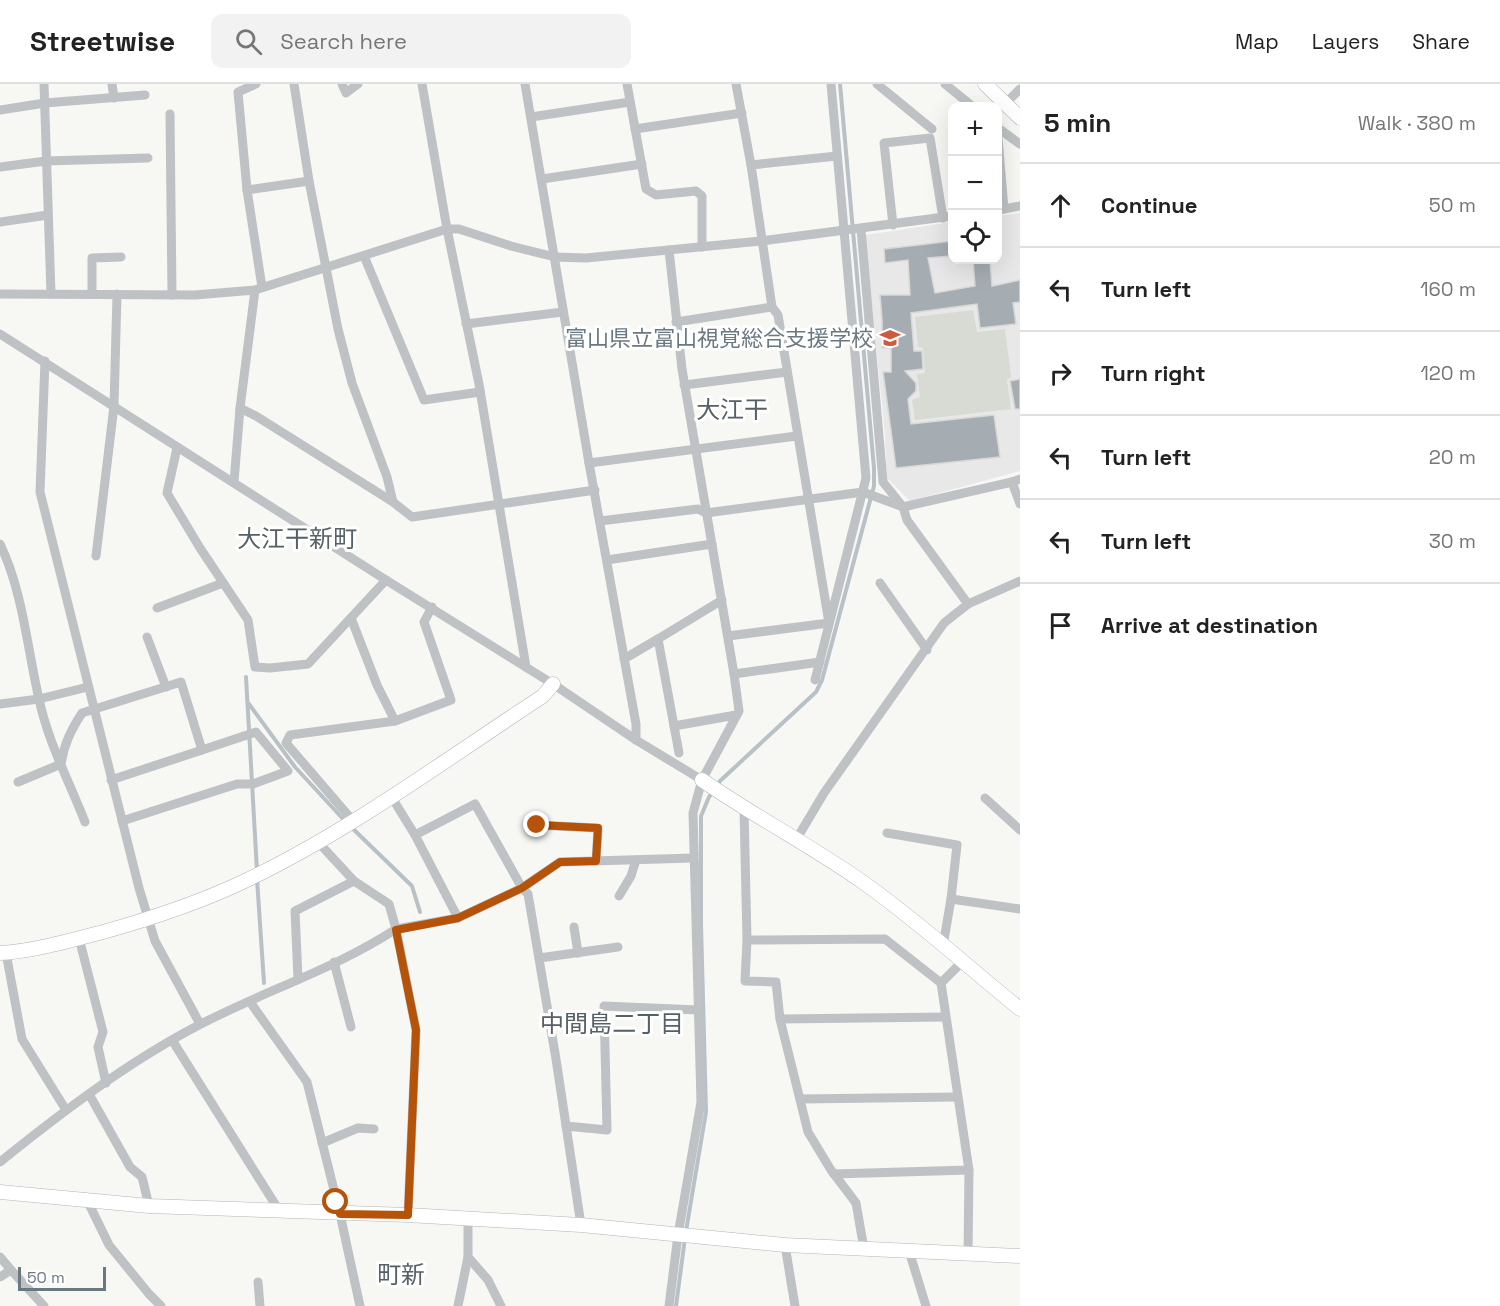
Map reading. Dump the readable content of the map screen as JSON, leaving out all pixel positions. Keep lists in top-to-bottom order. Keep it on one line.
{"districts":["大江干","大江干新町","中間島二丁目","町新"],"places":{"school or university":["富山県立富山視覚総合支援学校"]},"scale_bar":"50 m","page":{"header":"Streetwise","search":"Search here","nav":["Map","Layers","Share"],"heading":["5 min","Walk · 380 m"],"map_buttons":["+","−"],"list":[["Continue","50 m"],["Turn left","160 m"],["Turn right","120 m"],["Turn left","20 m"],["Turn left","30 m"],"Arrive at destination"],"scale":"50 m"}}
